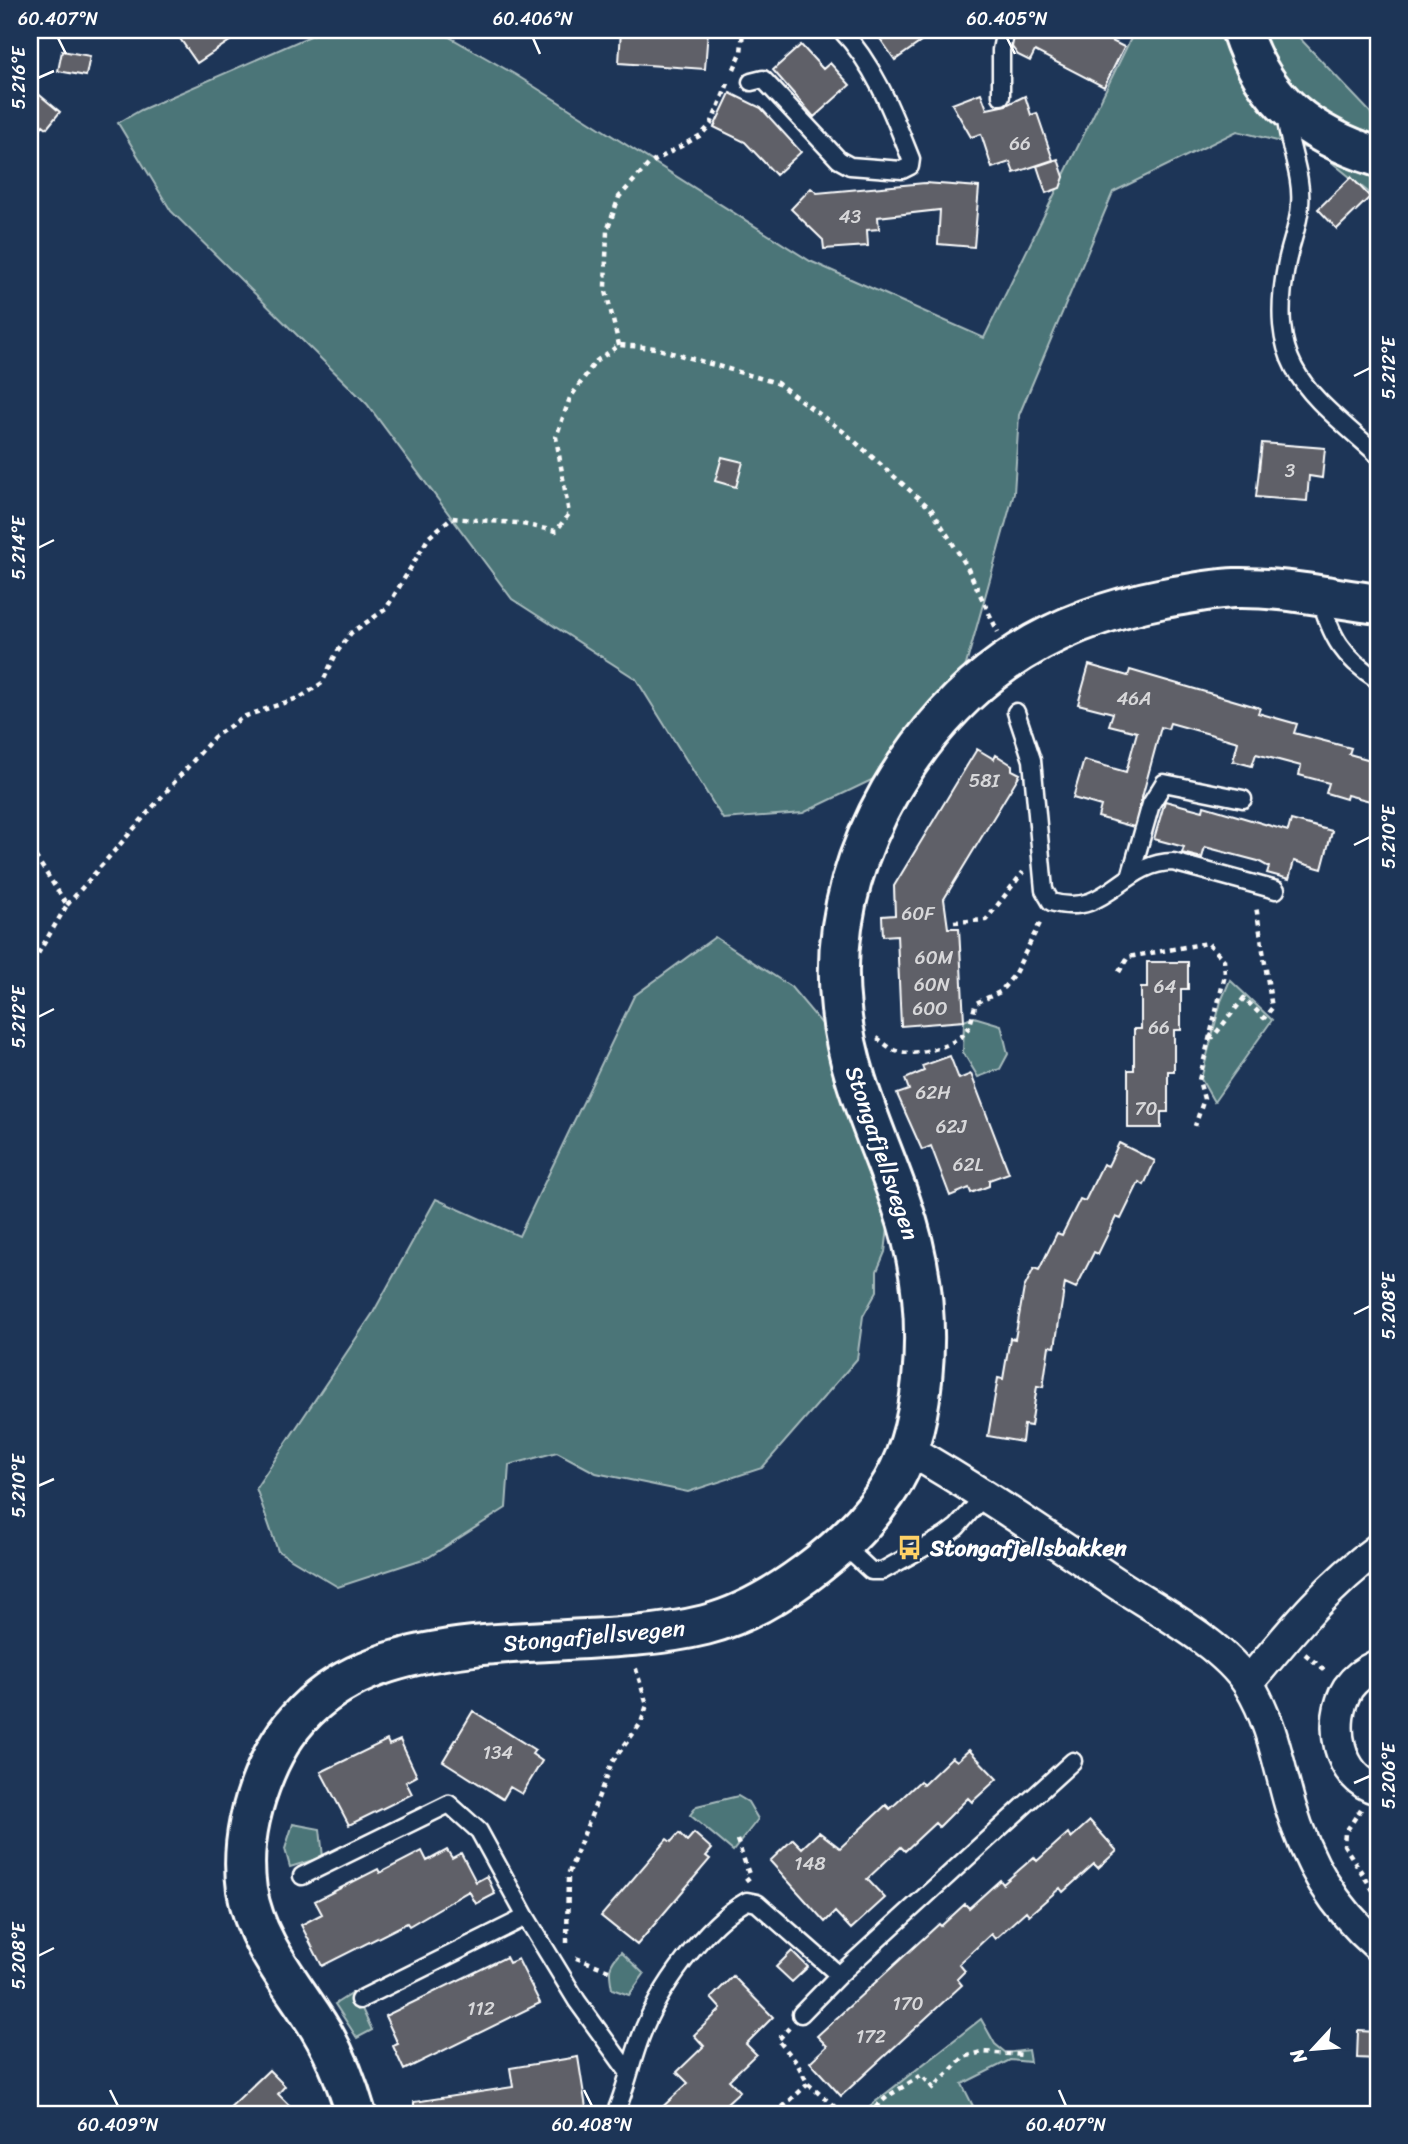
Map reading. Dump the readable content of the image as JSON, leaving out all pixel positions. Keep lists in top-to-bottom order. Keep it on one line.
{"streets":{"street":["Stongafjellsvegen"]},"places":{"bus stop":["Stongafjellsbakken"]},"house_numbers":["66","43","3","46A","58I","60F","60M","60N","64","60O","66","62H","70","62J","62L","134","148","170","112","172"],"north":"bottom left","coordinates":["60.407°N","60.406°N","60.405°N","5.216°E","5.212°E","5.214°E","5.210°E","5.208°E","5.206°E","60.409°N","60.408°N"]}
